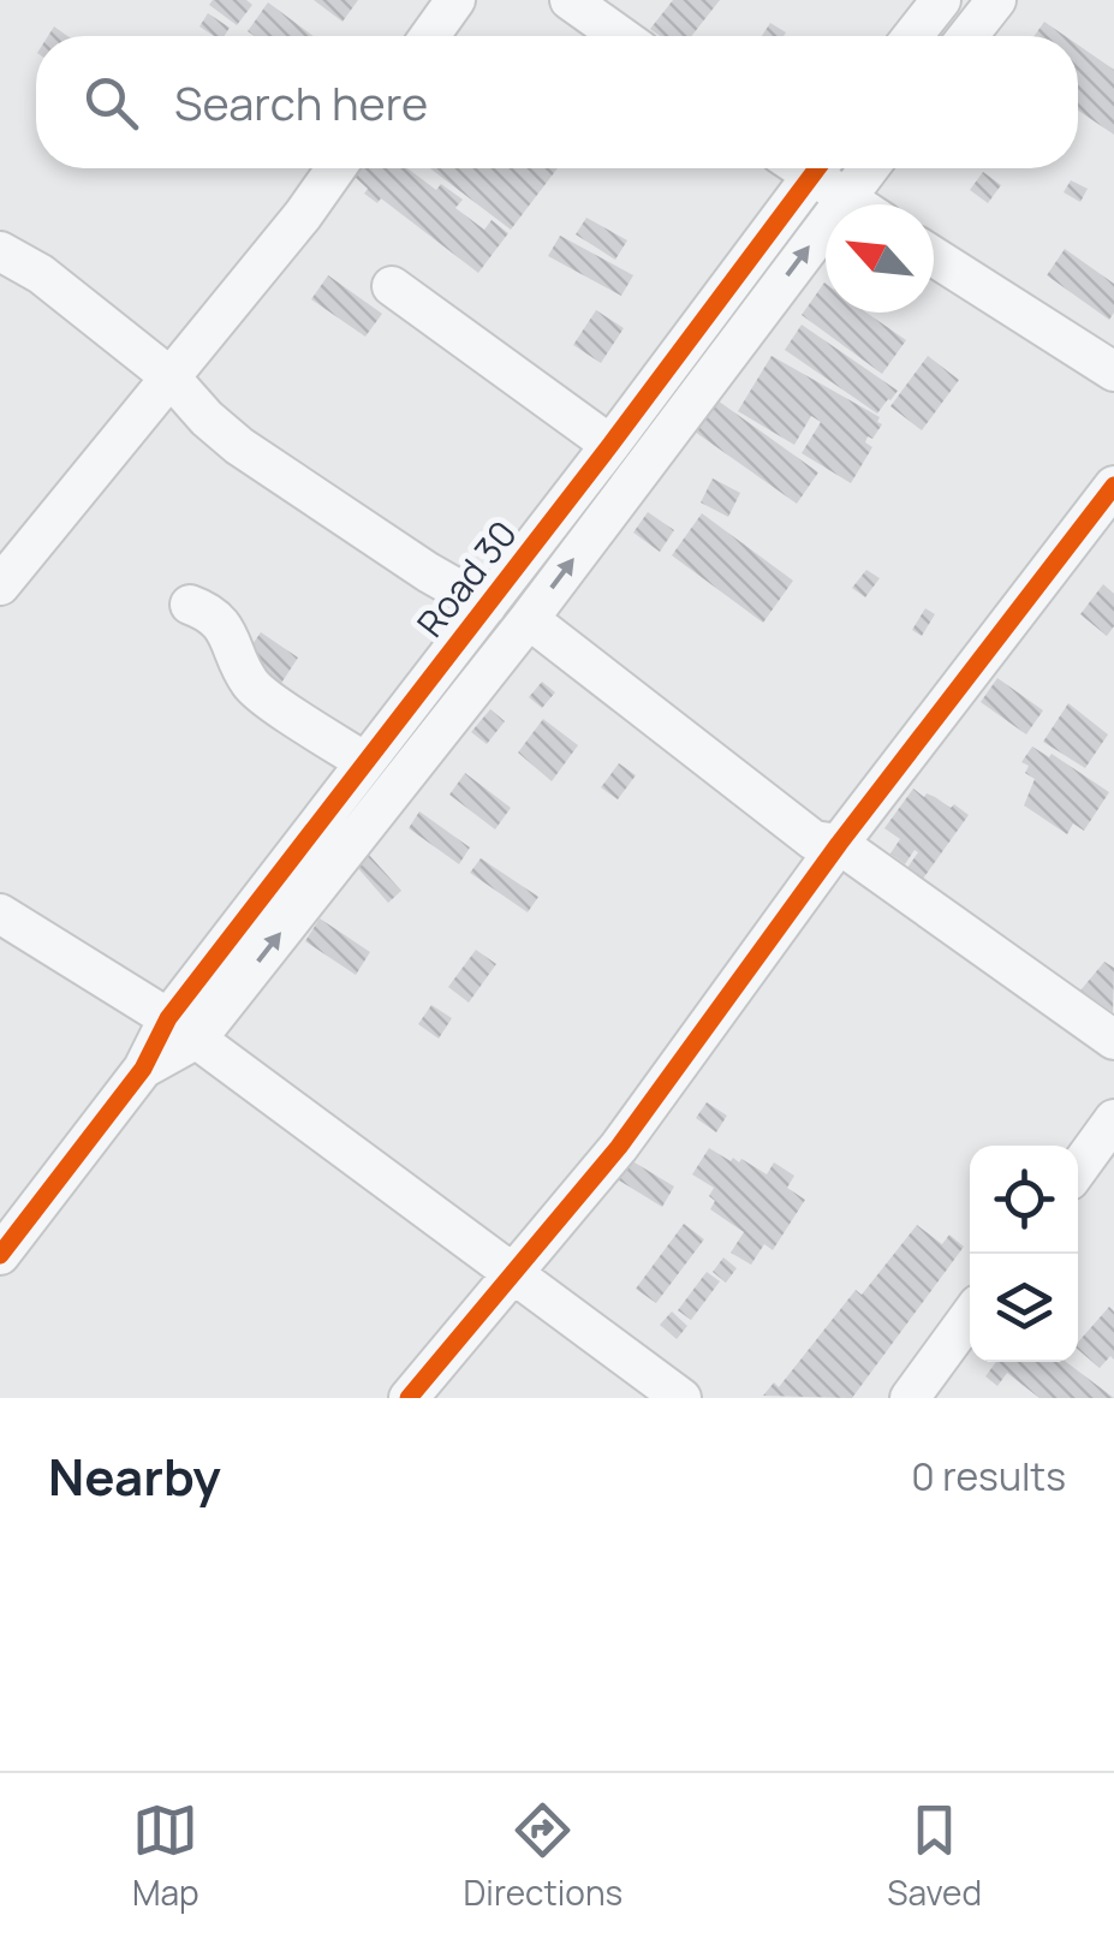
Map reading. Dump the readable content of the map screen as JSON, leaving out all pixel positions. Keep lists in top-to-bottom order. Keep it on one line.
{"streets":{"street":["Road 30"]},"north":"top left","page":{"search":"Search here","heading":["Nearby","0 results"],"nav":["Map","Directions","Saved"]}}
